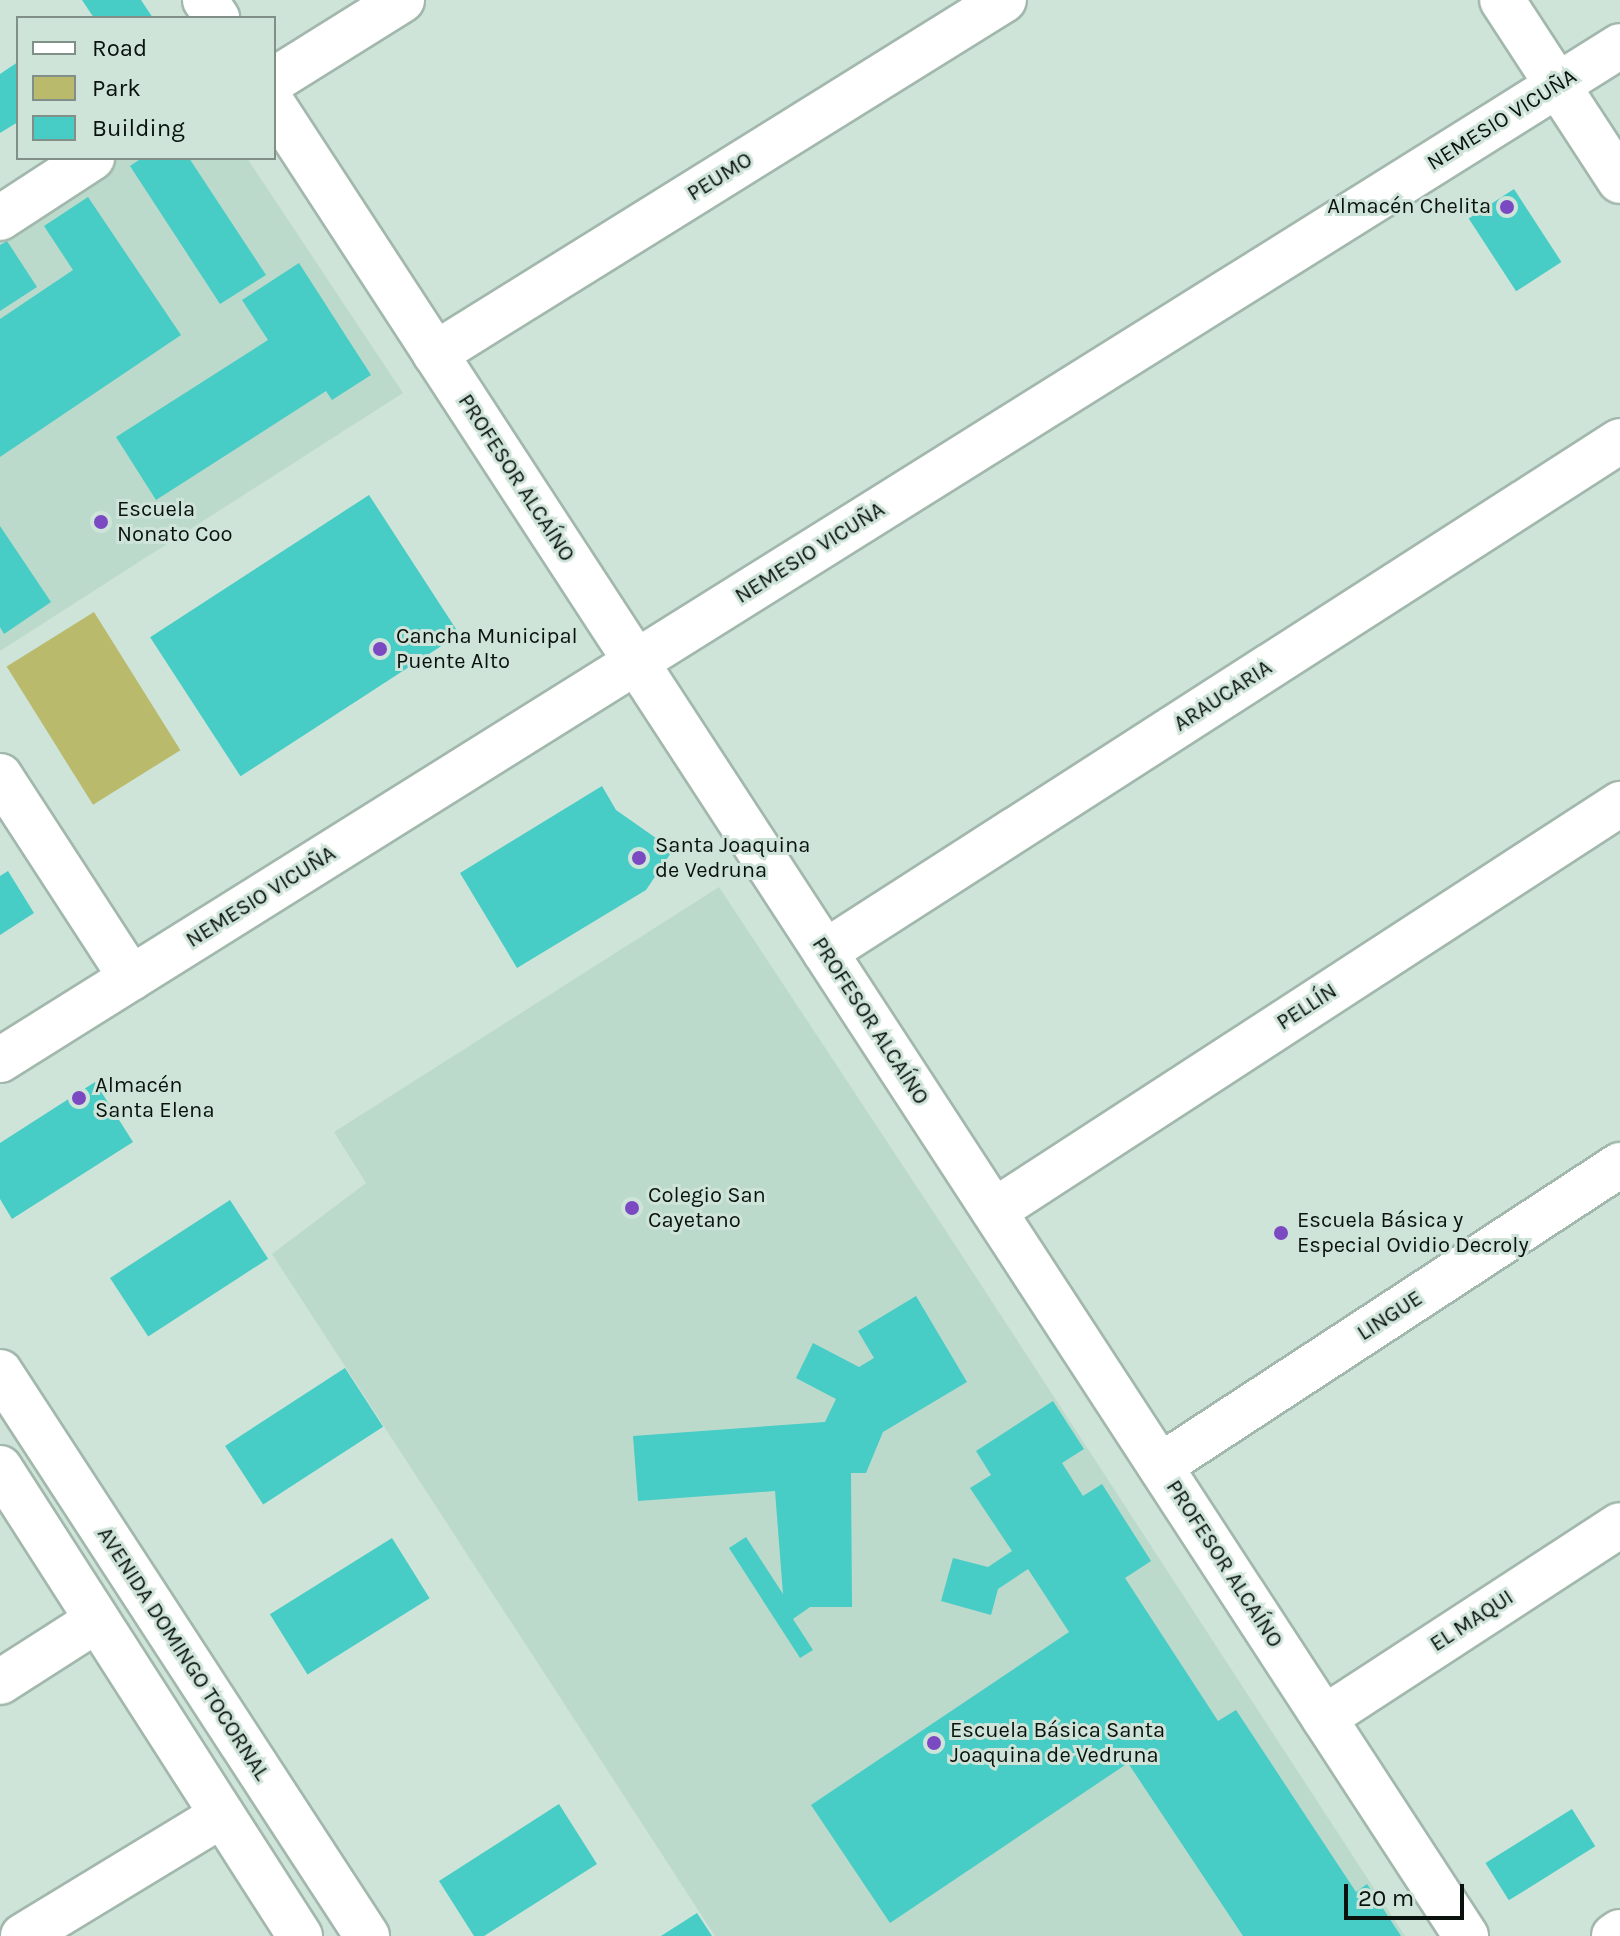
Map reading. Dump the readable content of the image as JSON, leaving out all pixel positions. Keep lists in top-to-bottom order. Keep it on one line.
{"streets":{"street":["NEMESIO VICUÑA","PEUMO","PROFESOR ALCAÍNO","ARAUCARIA","PELLÍN","LINGUE","EL MAQUI","AVENIDA DOMINGO TOCORNAL"]},"crossings":[["NEMESIO VICUÑA","PROFESOR ALCAÍNO"],["PEUMO","PROFESOR ALCAÍNO"],["PROFESOR ALCAÍNO","ARAUCARIA"],["PROFESOR ALCAÍNO","PELLÍN"],["PROFESOR ALCAÍNO","LINGUE"],["PROFESOR ALCAÍNO","EL MAQUI"]],"places":["Almacén Chelita","Escuela Nonato Coo","Cancha Municipal Puente Alto","Santa Joaquina de Vedruna","Almacén Santa Elena","Colegio San Cayetano","Escuela Básica y Especial Ovidio Decroly","Escuela Básica Santa Joaquina de Vedruna"],"legend":["Road","Park","Building"],"scale_bar":"20 m"}
